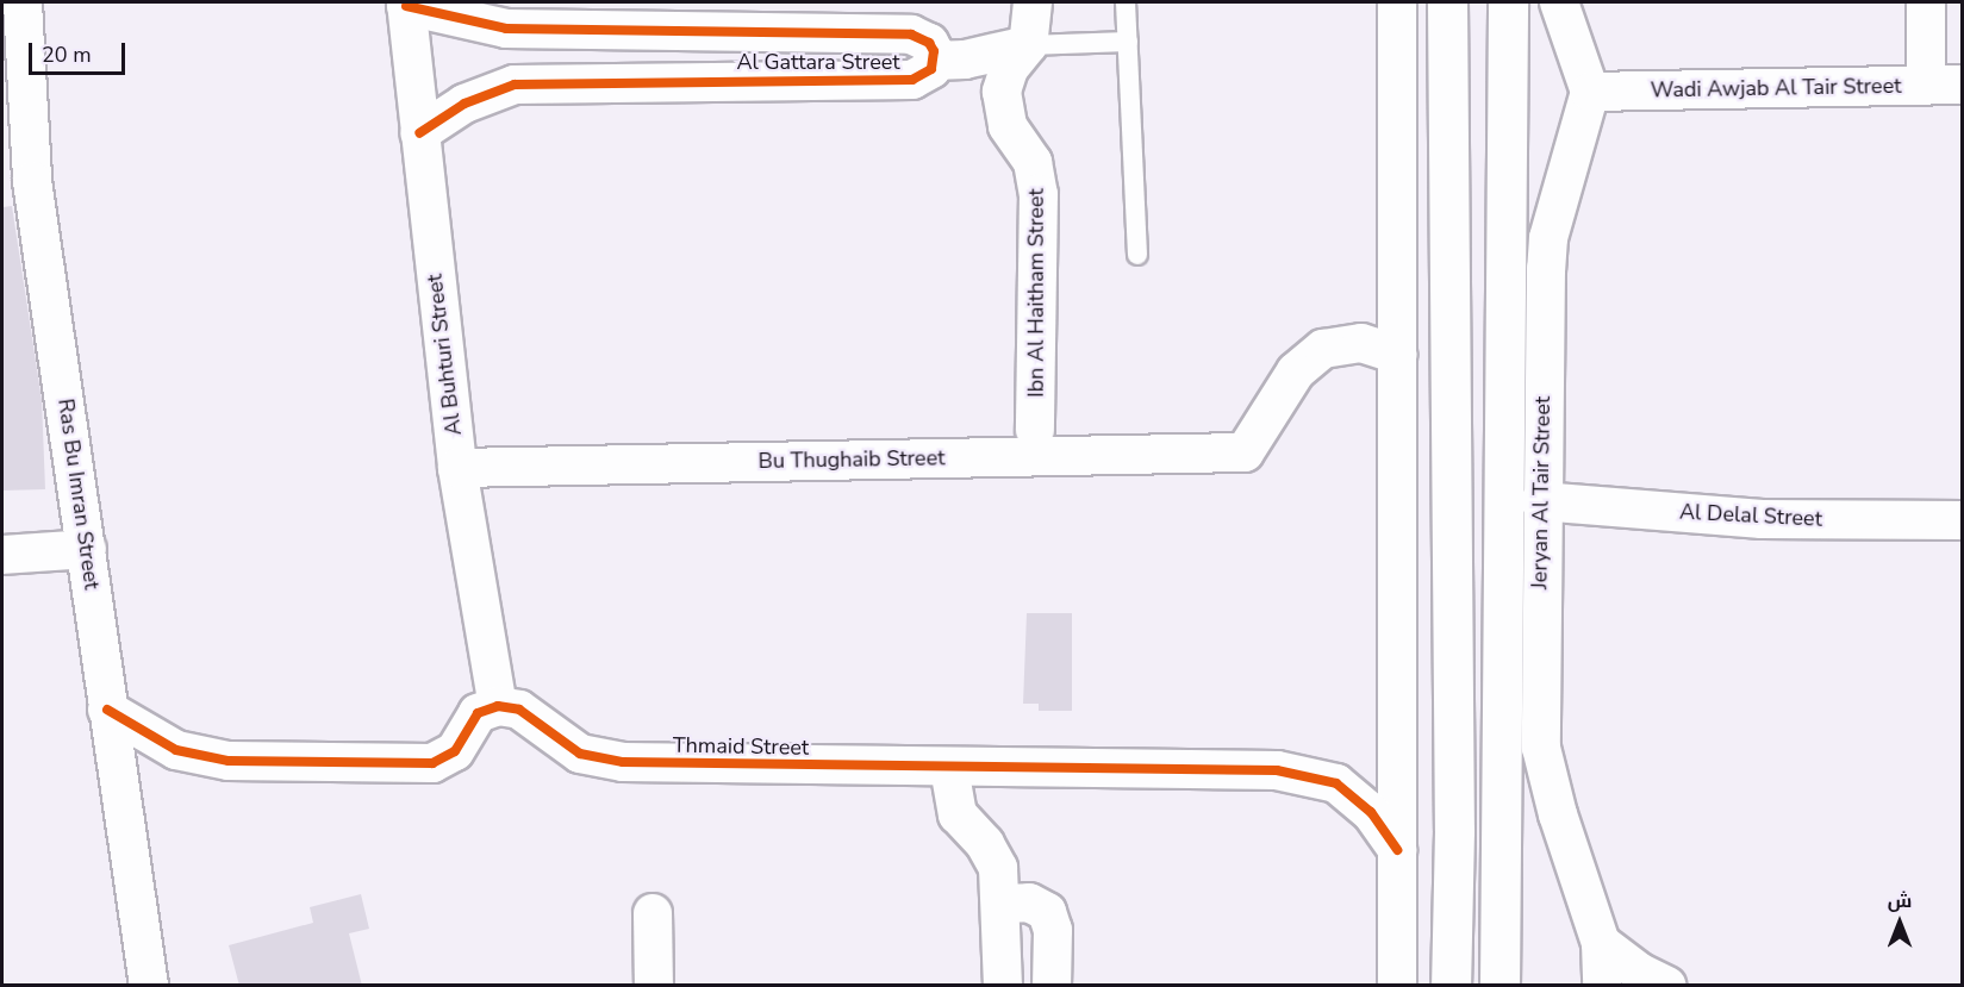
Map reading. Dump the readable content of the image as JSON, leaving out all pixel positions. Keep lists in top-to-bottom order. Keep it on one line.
{"streets":{"street":["Al Gattara Street","Wadi Awjab Al Tair Street","Ibn Al Haitham Street","Al Buhturi Street","Bu Thughaib Street","Jeryan Al Tair Street","Ras Bu Imran Street","Al Delal Street","Thmaid Street"]},"crossings":[["Al Gattara Street","Al Buhturi Street"],["Wadi Awjab Al Tair Street","Jeryan Al Tair Street"],["Al Buhturi Street","Bu Thughaib Street"],["Al Buhturi Street","Thmaid Street"],["Jeryan Al Tair Street","Al Delal Street"]],"scale_bar":"20 m","north":"top"}
